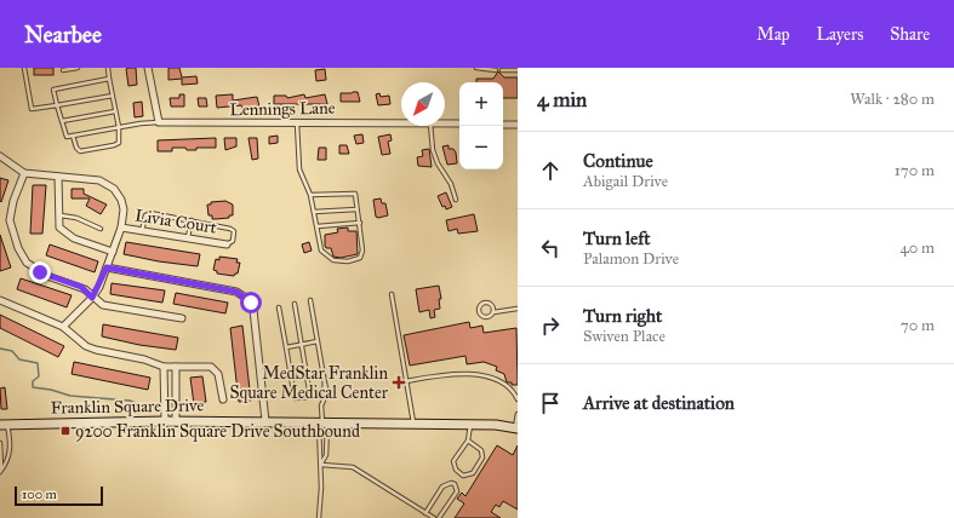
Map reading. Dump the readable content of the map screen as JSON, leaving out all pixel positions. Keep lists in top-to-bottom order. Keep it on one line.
{"streets":{"street":["Lennings Lane","Livia Court","Franklin Square Drive"]},"places":{"health":["MedStar Franklin Square Medical Center"],"transit":["9200 Franklin Square Drive Southbound"]},"scale_bar":"100 m","north":"bottom left","page":{"header":"Nearbee","nav":["Map","Layers","Share"],"heading":["4 min","Walk · 280 m"],"map_buttons":["+","−"],"list":[["Continue","Abigail Drive","170 m"],["Turn left","Palamon Drive","40 m"],["Turn right","Swiven Place","70 m"],"Arrive at destination"],"scale":"100 m"}}
